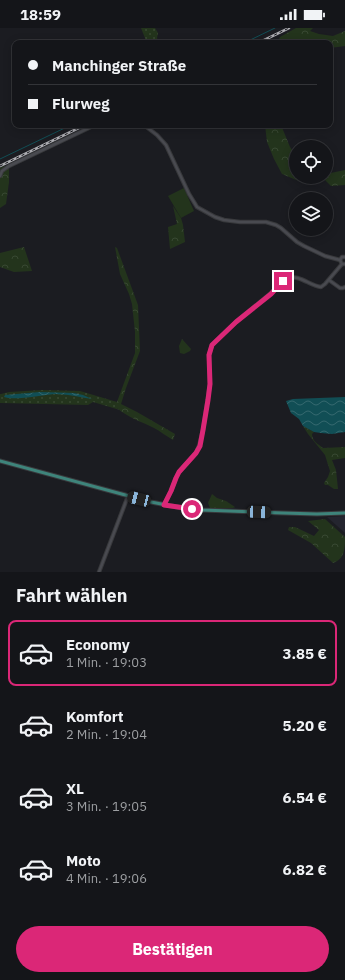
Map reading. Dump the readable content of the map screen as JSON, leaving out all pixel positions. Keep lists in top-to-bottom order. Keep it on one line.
{"page":{"status":"18:59","banner":["Manchinger Straße","Flurweg"],"heading":"Fahrt wählen","list":[{"name":"Economy","note":"1 Min. · 19:03","value":"3.85 €"},{"name":"Komfort","note":"2 Min. · 19:04","value":"5.20 €"},{"name":"XL","note":"3 Min. · 19:05","value":"6.54 €"},{"name":"Moto","note":"4 Min. · 19:06","value":"6.82 €"}],"buttons":"Bestätigen"}}
